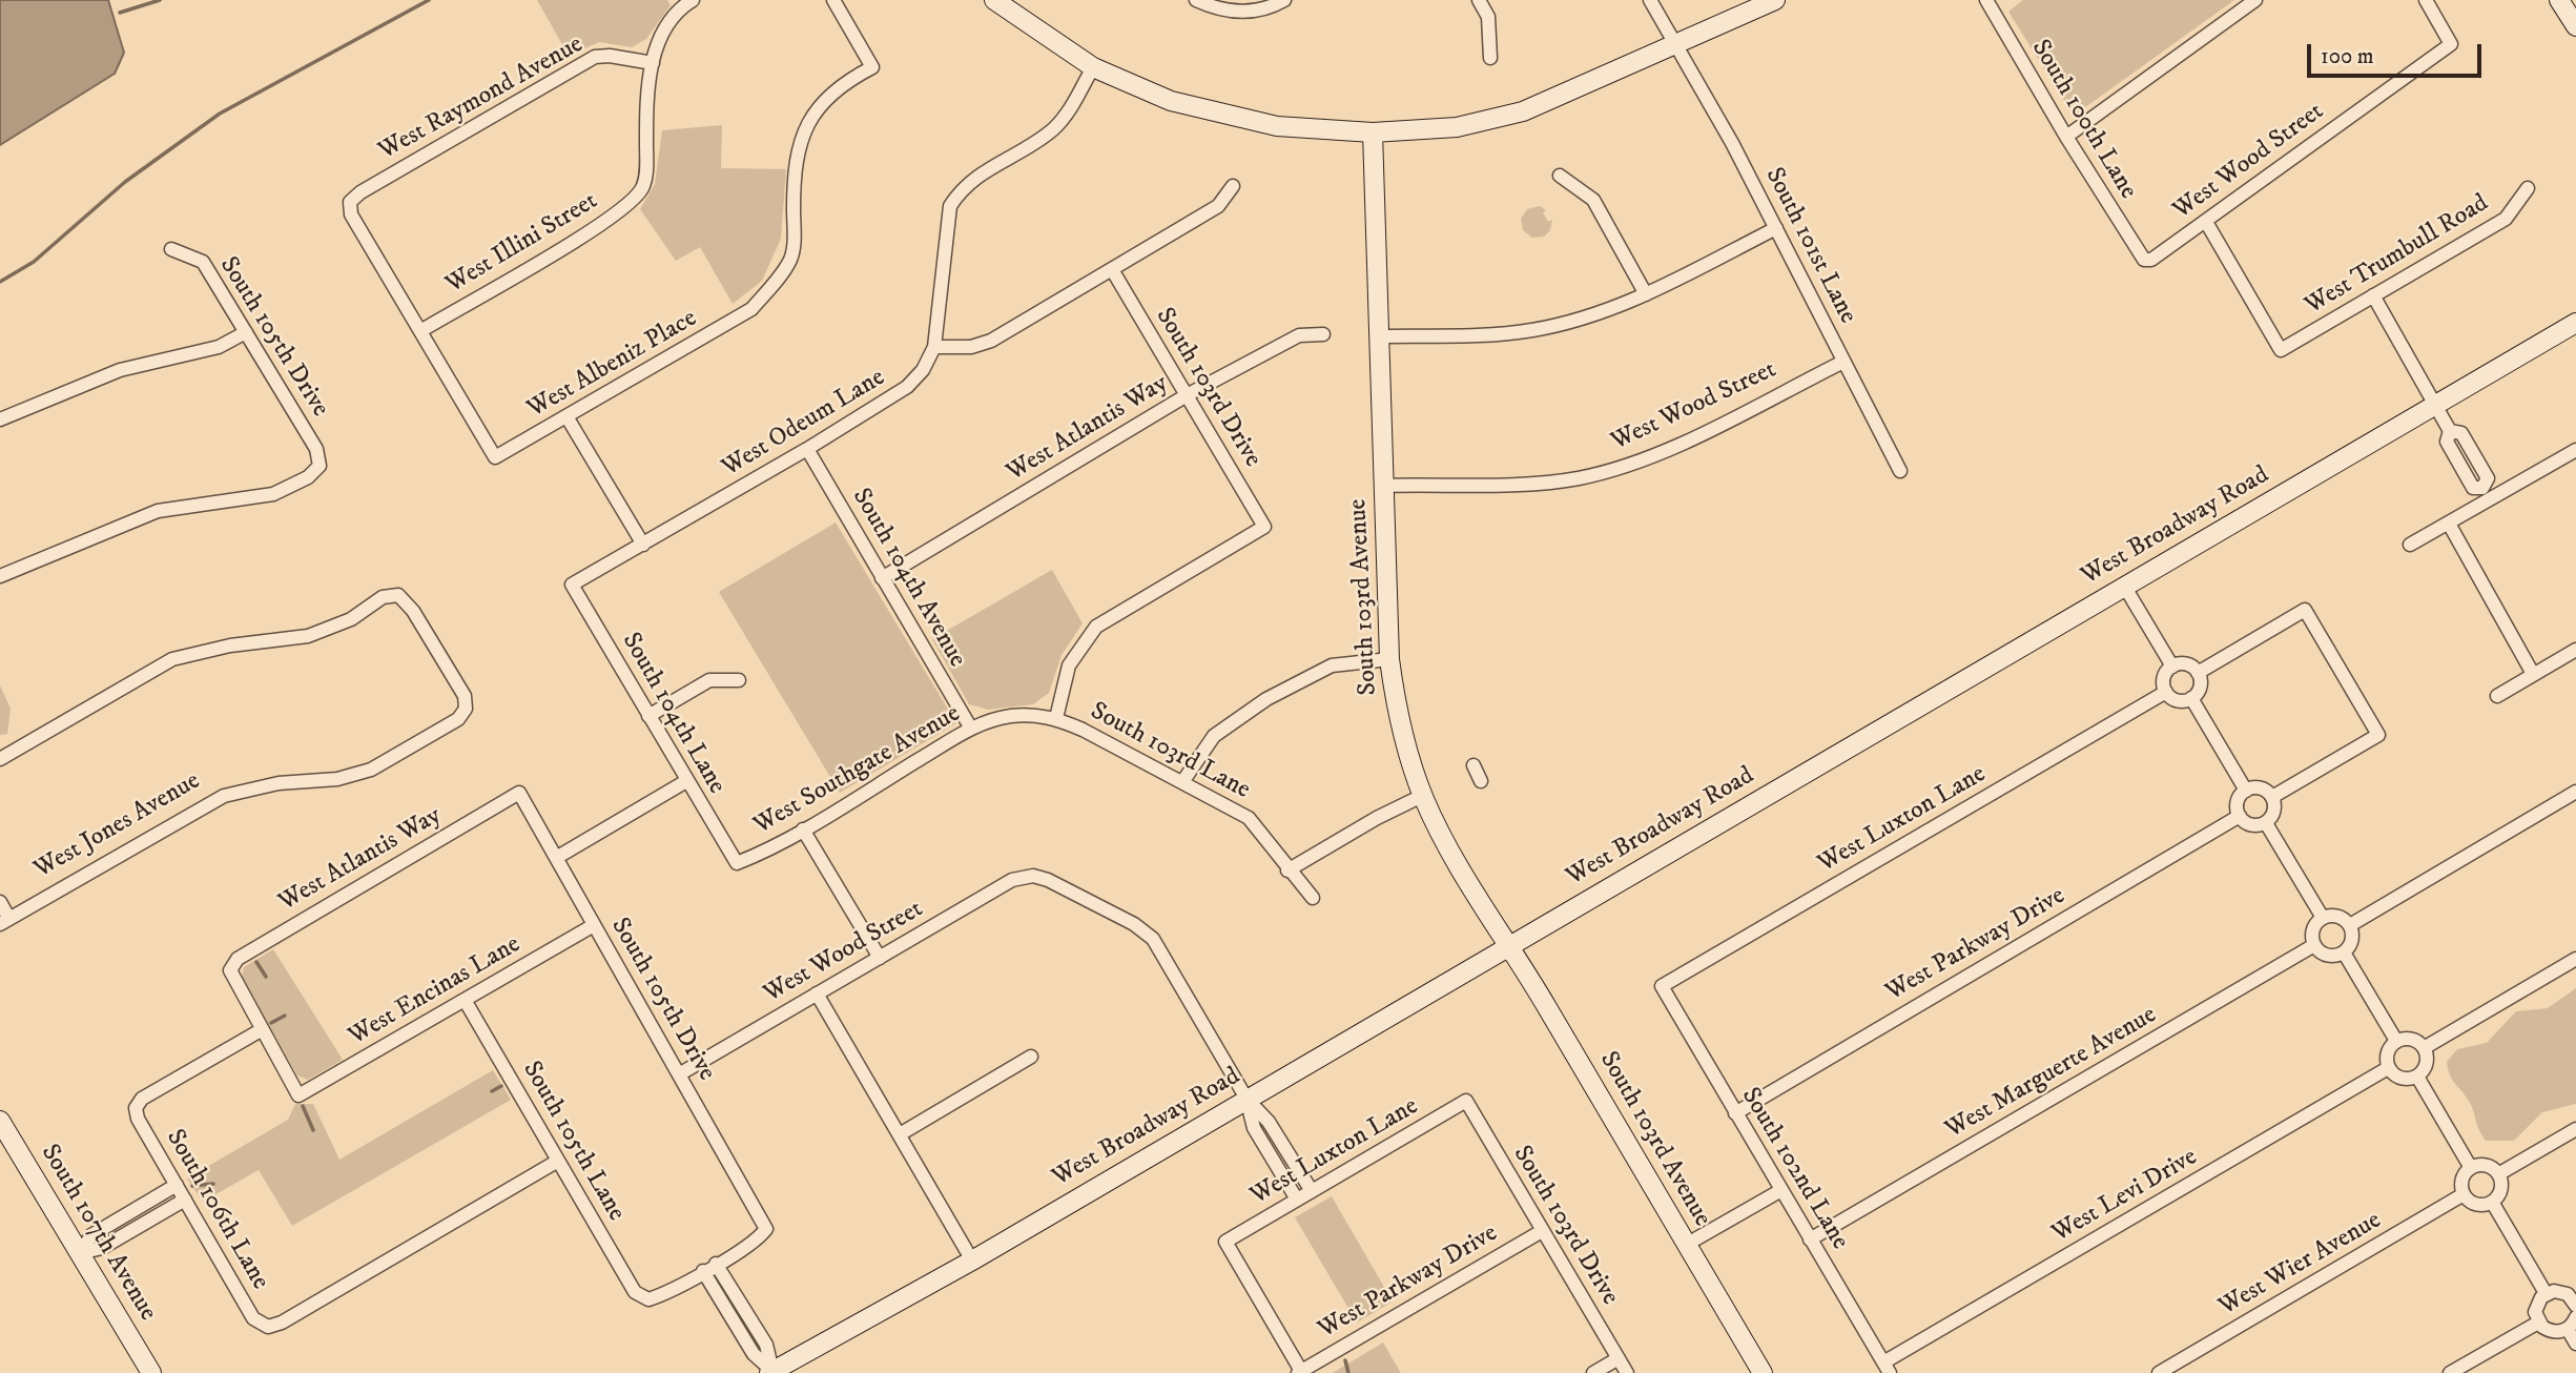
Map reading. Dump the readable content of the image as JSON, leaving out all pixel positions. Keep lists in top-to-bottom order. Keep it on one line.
{"streets":{"main road":["West Broadway Road","South 103rd Avenue","South 107th Avenue"],"street":["West Raymond Avenue","South 100th Lane","West Wood Street","West Illini Street","South 101st Lane","West Trumbull Road","South 105th Drive","West Albeniz Place","South 103rd Drive","West Odeum Lane","West Atlantis Way","South 104th Avenue","South 104th Lane","South 103rd Lane","West Southgate Avenue","West Luxton Lane","West Jones Avenue","West Parkway Drive","West Encinas Lane","West Marguerte Avenue","South 105th Lane","South 102nd Lane","West Levi Drive","South 106th Lane","West Wier Avenue"]},"crossings":[["West Raymond Avenue","West Illini Street"],["West Raymond Avenue","West Albeniz Place"],["South 100th Lane","West Wood Street"],["West Wood Street","South 101st Lane"],["West Wood Street","West Trumbull Road"],["West Wood Street","South 105th Drive"],["West Wood Street","West Broadway Road"],["West Wood Street","South 103rd Avenue"],["West Illini Street","West Albeniz Place"],["South 105th Drive","West Atlantis Way"],["South 105th Drive","West Encinas Lane"],["South 103rd Drive","West Atlantis Way"],["South 103rd Drive","South 103rd Lane"],["South 103rd Drive","West Southgate Avenue"],["South 103rd Drive","West Luxton Lane"],["South 103rd Drive","West Parkway Drive"],["West Odeum Lane","South 104th Avenue"],["West Odeum Lane","South 104th Lane"],["West Atlantis Way","South 104th Avenue"],["West Atlantis Way","West Encinas Lane"],["West Atlantis Way","South 106th Lane"],["West Broadway Road","South 103rd Avenue"],["South 104th Avenue","West Southgate Avenue"],["South 104th Lane","West Southgate Avenue"],["South 103rd Lane","West Southgate Avenue"],["West Luxton Lane","West Parkway Drive"],["West Luxton Lane","South 102nd Lane"],["West Parkway Drive","South 102nd Lane"],["West Encinas Lane","South 105th Lane"],["West Encinas Lane","South 106th Lane"],["West Marguerte Avenue","South 102nd Lane"],["South 105th Lane","South 106th Lane"],["South 102nd Lane","West Levi Drive"]],"scale_bar":"100 m"}
